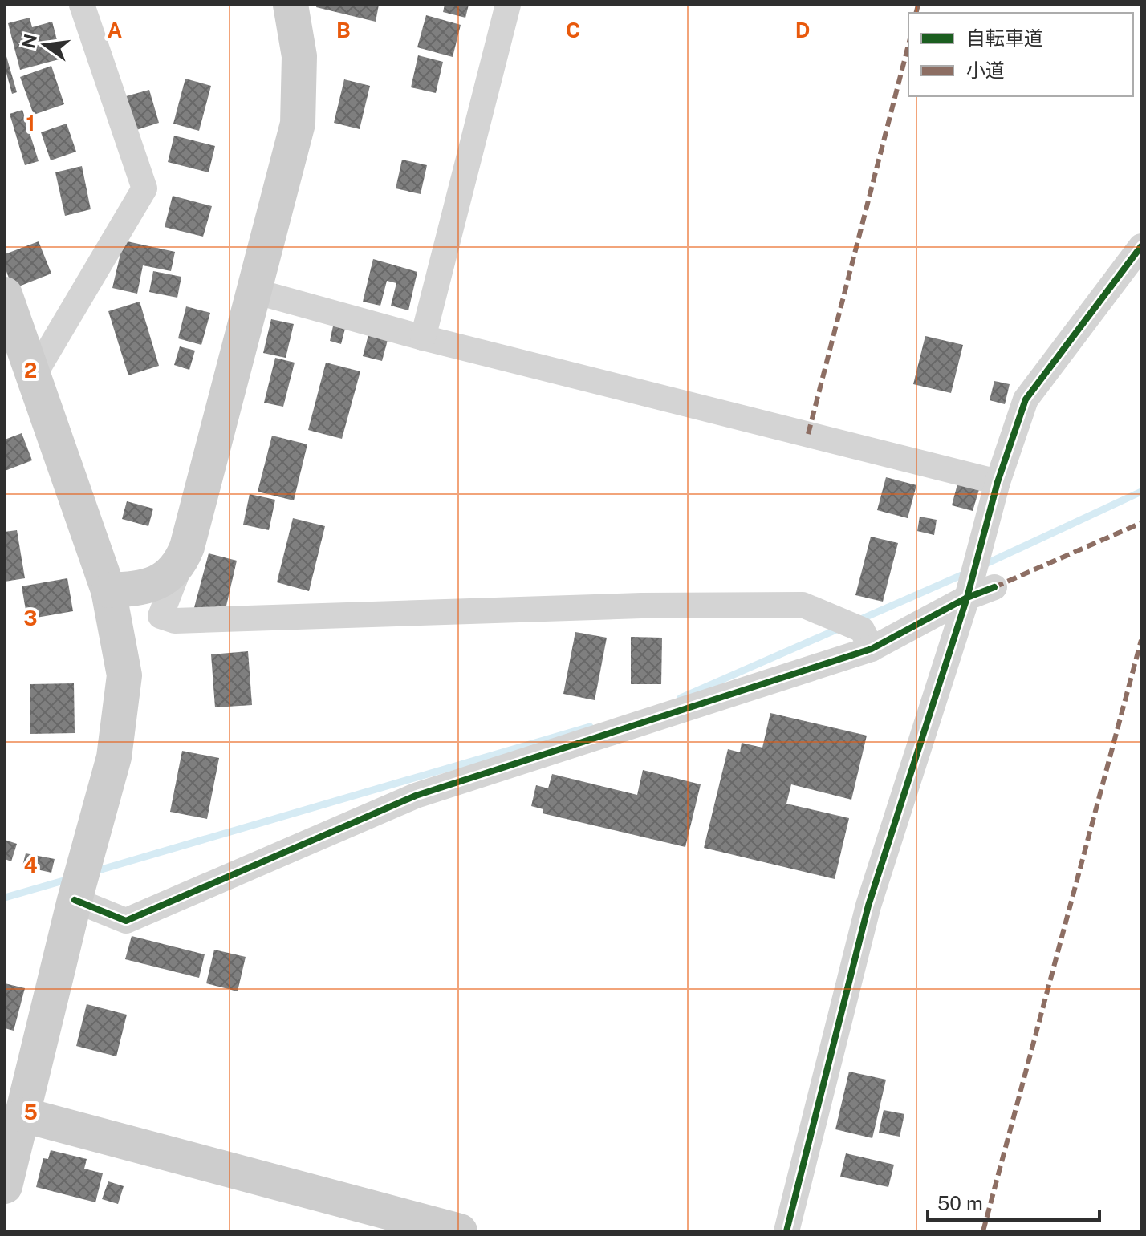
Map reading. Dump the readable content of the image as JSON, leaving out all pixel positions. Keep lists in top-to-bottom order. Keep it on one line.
{"legend":["自転車道","小道"],"scale_bar":"50 m","north":"left","grid":{"columns":["A","B","C","D"],"rows":["1","2","3","4","5"]}}
